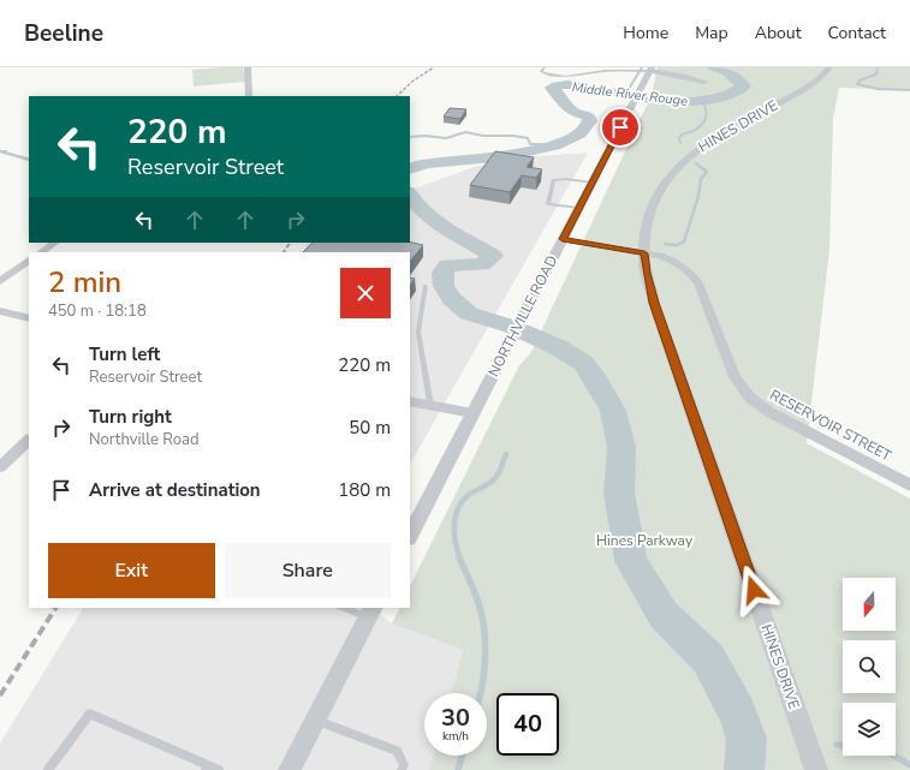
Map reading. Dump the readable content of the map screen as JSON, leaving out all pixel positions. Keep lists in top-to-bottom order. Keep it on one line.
{"streets":{"street":["HINES DRIVE","NORTHVILLE ROAD","RESERVOIR STREET"]},"crossings":[["HINES DRIVE","RESERVOIR STREET"],["NORTHVILLE ROAD","RESERVOIR STREET"]],"water":["Middle River Rouge"],"parks":["Hines Parkway"],"north":"bottom","page":{"header":"Beeline","nav":["Home","Map","About","Contact"],"turn":["220 m","Reservoir Street"],"heading":["2 min","450 m · 18:18"],"list":[{"name":"Turn left","note":"Reservoir Street","value":"220 m"},{"name":"Turn right","note":"Northville Road","value":"50 m"},{"name":"Arrive at destination","value":"180 m"}],"buttons":["Exit","Share"],"speed":"30 km/h","limit":"40"}}
